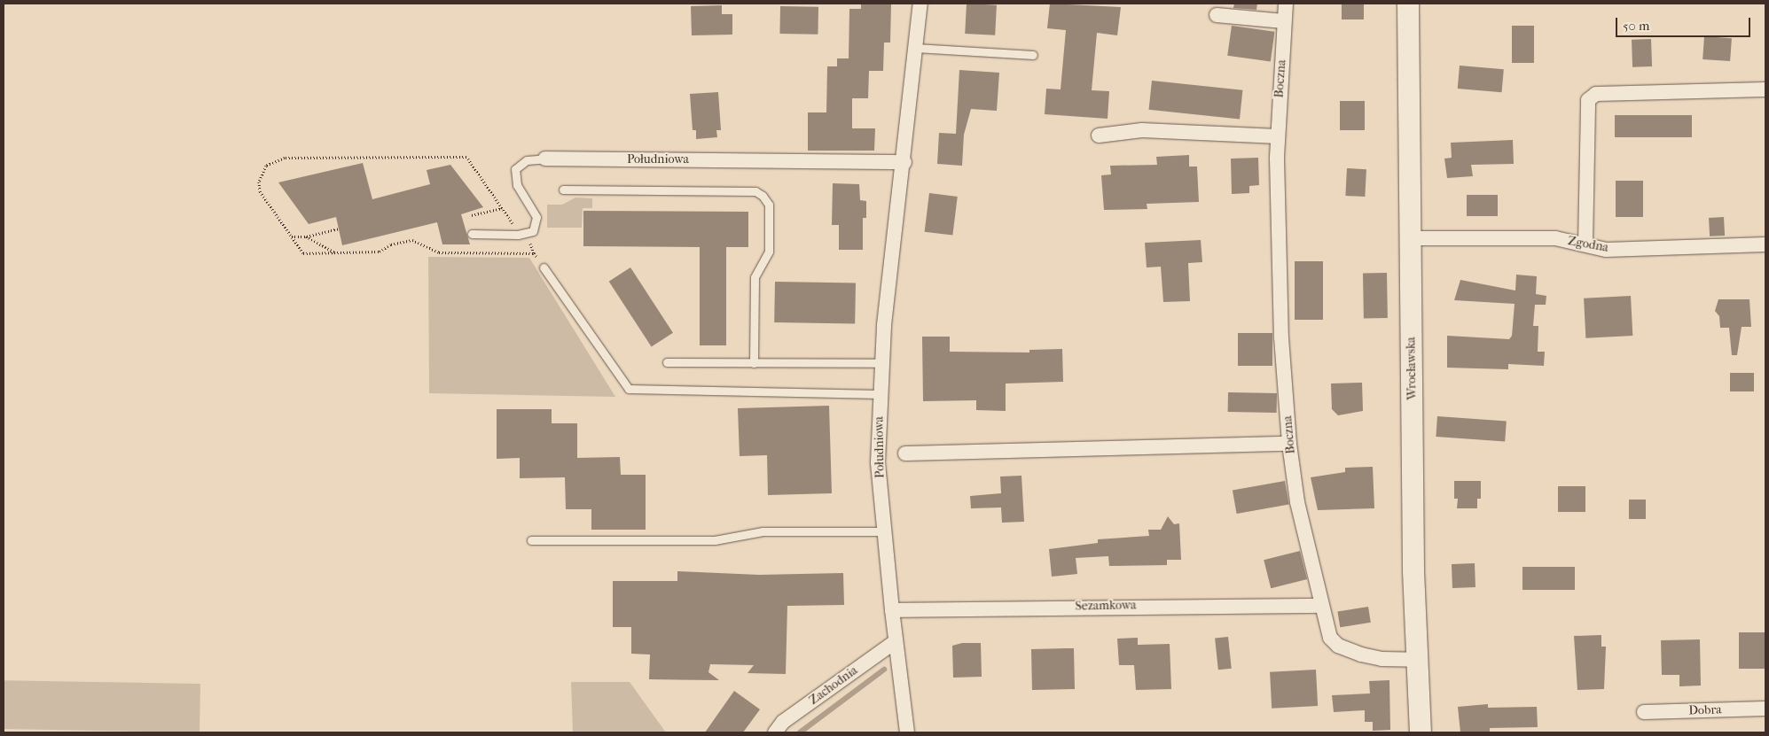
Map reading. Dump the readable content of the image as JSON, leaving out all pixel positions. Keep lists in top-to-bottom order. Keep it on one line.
{"streets":{"street":["Boczna","Południowa","Zgodna","Wrocławska","Sezamkowa","Zachodnia","Dobra"]},"crossings":[["Boczna","Wrocławska"],["Boczna","Sezamkowa"],["Południowa","Sezamkowa"],["Południowa","Zachodnia"],["Zgodna","Wrocławska"]],"scale_bar":"50 m"}
